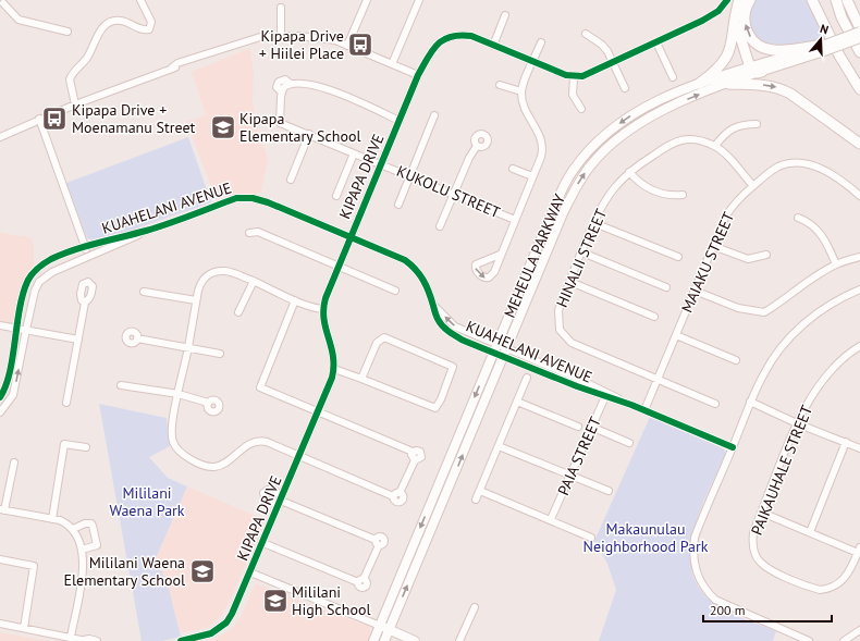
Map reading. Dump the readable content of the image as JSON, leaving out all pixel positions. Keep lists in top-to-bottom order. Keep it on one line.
{"streets":{"main road":["MEHEULA PARKWAY"],"street":["KIPAPA DRIVE","KUKOLU STREET","KUAHELANI AVENUE","HINALII STREET","MAIAKU STREET","PAIA STREET","PAIKAUHALE STREET"]},"crossings":[["KIPAPA DRIVE","KUKOLU STREET"],["KIPAPA DRIVE","KUAHELANI AVENUE"],["KUAHELANI AVENUE","MEHEULA PARKWAY"],["KUAHELANI AVENUE","MAIAKU STREET"],["KUAHELANI AVENUE","PAIA STREET"],["HINALII STREET","MAIAKU STREET"]],"parks":["Mililani Waena Park","Makaunulau Neighborhood Park"],"places":{"bus stop":["Kipapa Drive + Hiilei Place","Kipapa Drive + Moenamanu Street"],"school or university":["Kipapa Elementary School","Mililani Waena Elementary School","Mililani High School"]},"scale_bar":"200 m","north":"top"}
